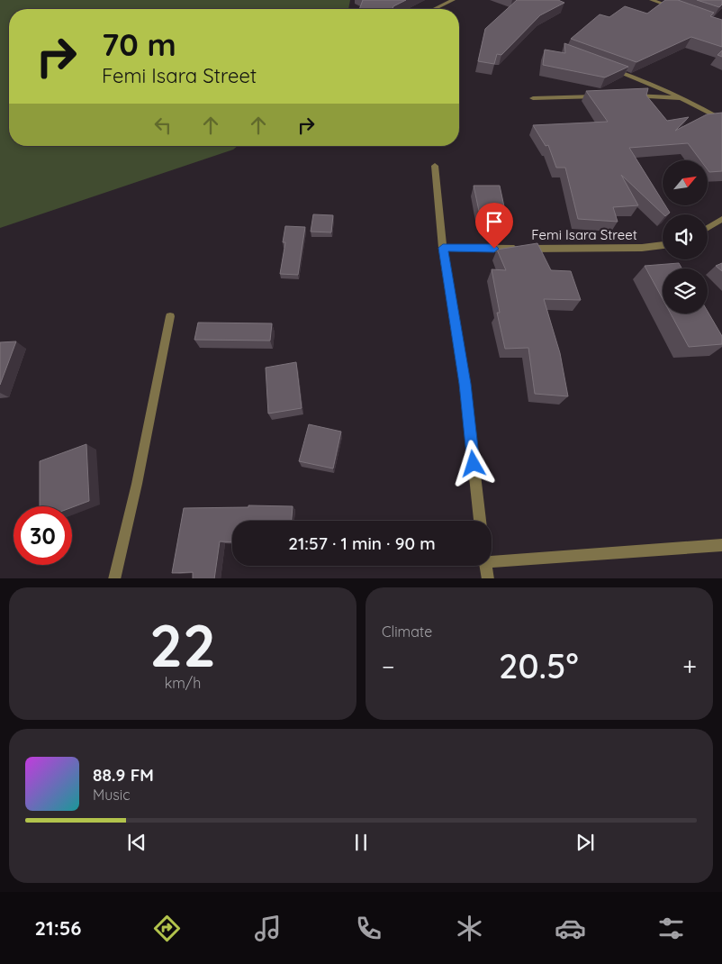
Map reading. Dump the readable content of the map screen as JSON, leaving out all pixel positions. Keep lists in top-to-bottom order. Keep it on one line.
{"streets":{"street":["Femi Isara Street"]},"north":"top right","page":{"turn":["70 m","Femi Isara Street"],"limit":"30","trip":"21:57 · 1 min · 90 m","tile":[["22","km/h"],"Climate"],"heat":["−","20.5°","+"],"song":["88.9 FM","Music"],"tabs":"21:56"}}
